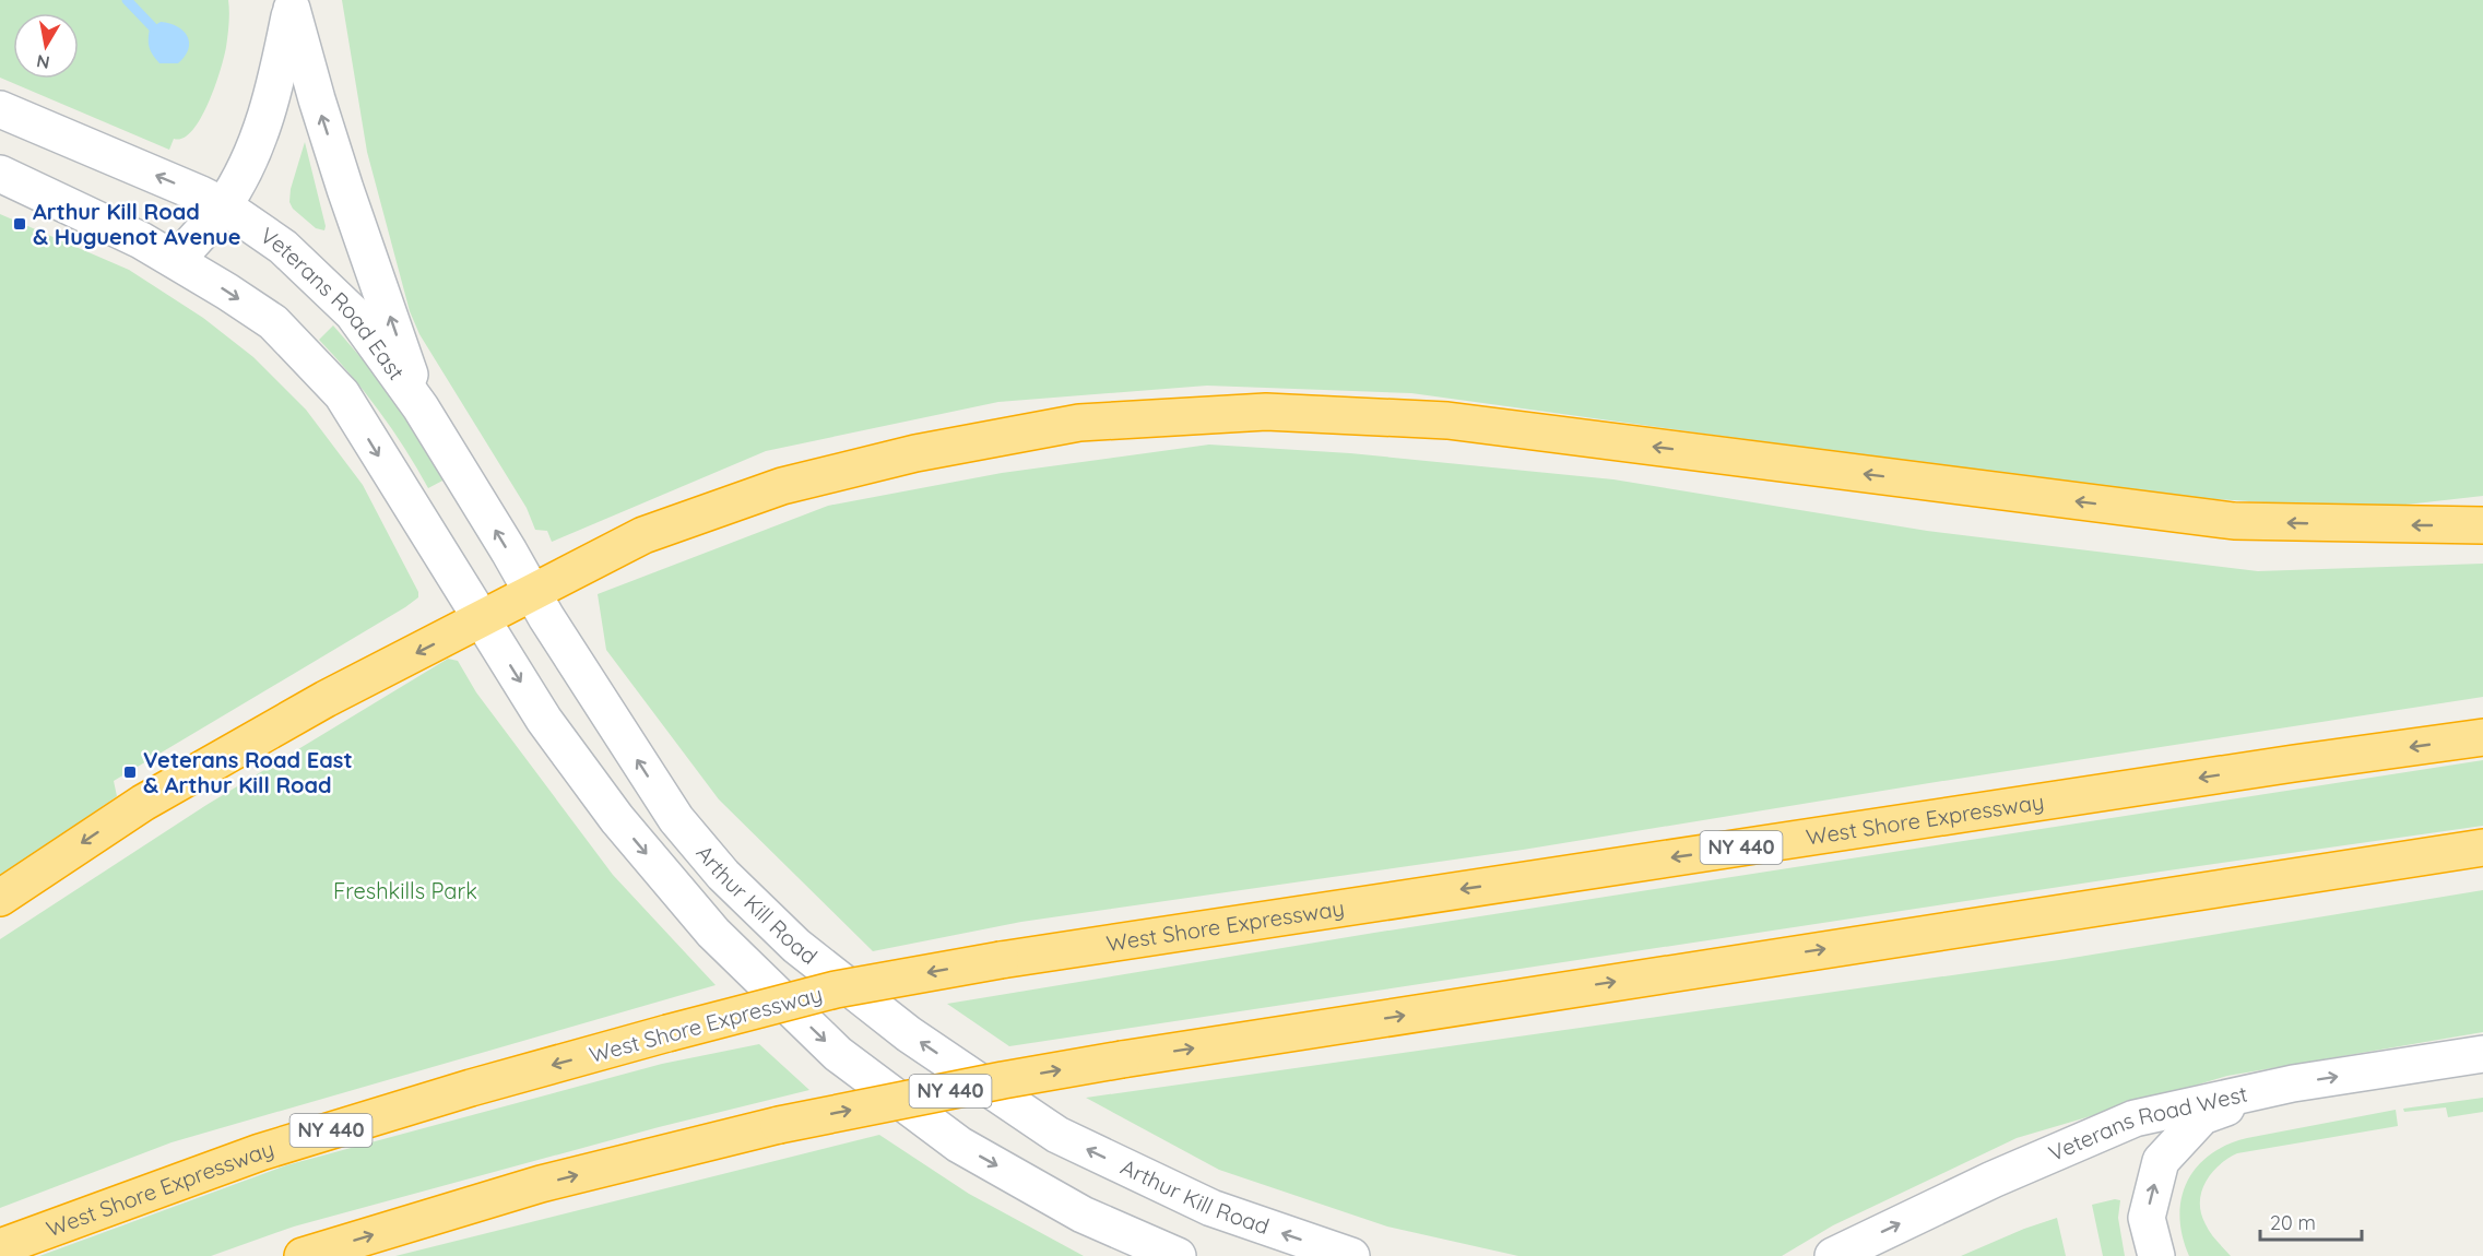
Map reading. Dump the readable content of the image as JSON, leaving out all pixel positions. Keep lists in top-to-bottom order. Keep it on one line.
{"streets":{"highway":["West Shore Expressway","NY 440"],"street":["Veterans Road East","Arthur Kill Road","Veterans Road West"]},"crossings":[["Veterans Road East","Arthur Kill Road"]],"one_way":["Veterans Road West"],"parks":["Freshkills Park"],"places":{"transit":["Arthur Kill Road & Huguenot Avenue","Veterans Road East & Arthur Kill Road"]},"scale_bar":"20 m","north":"bottom"}
